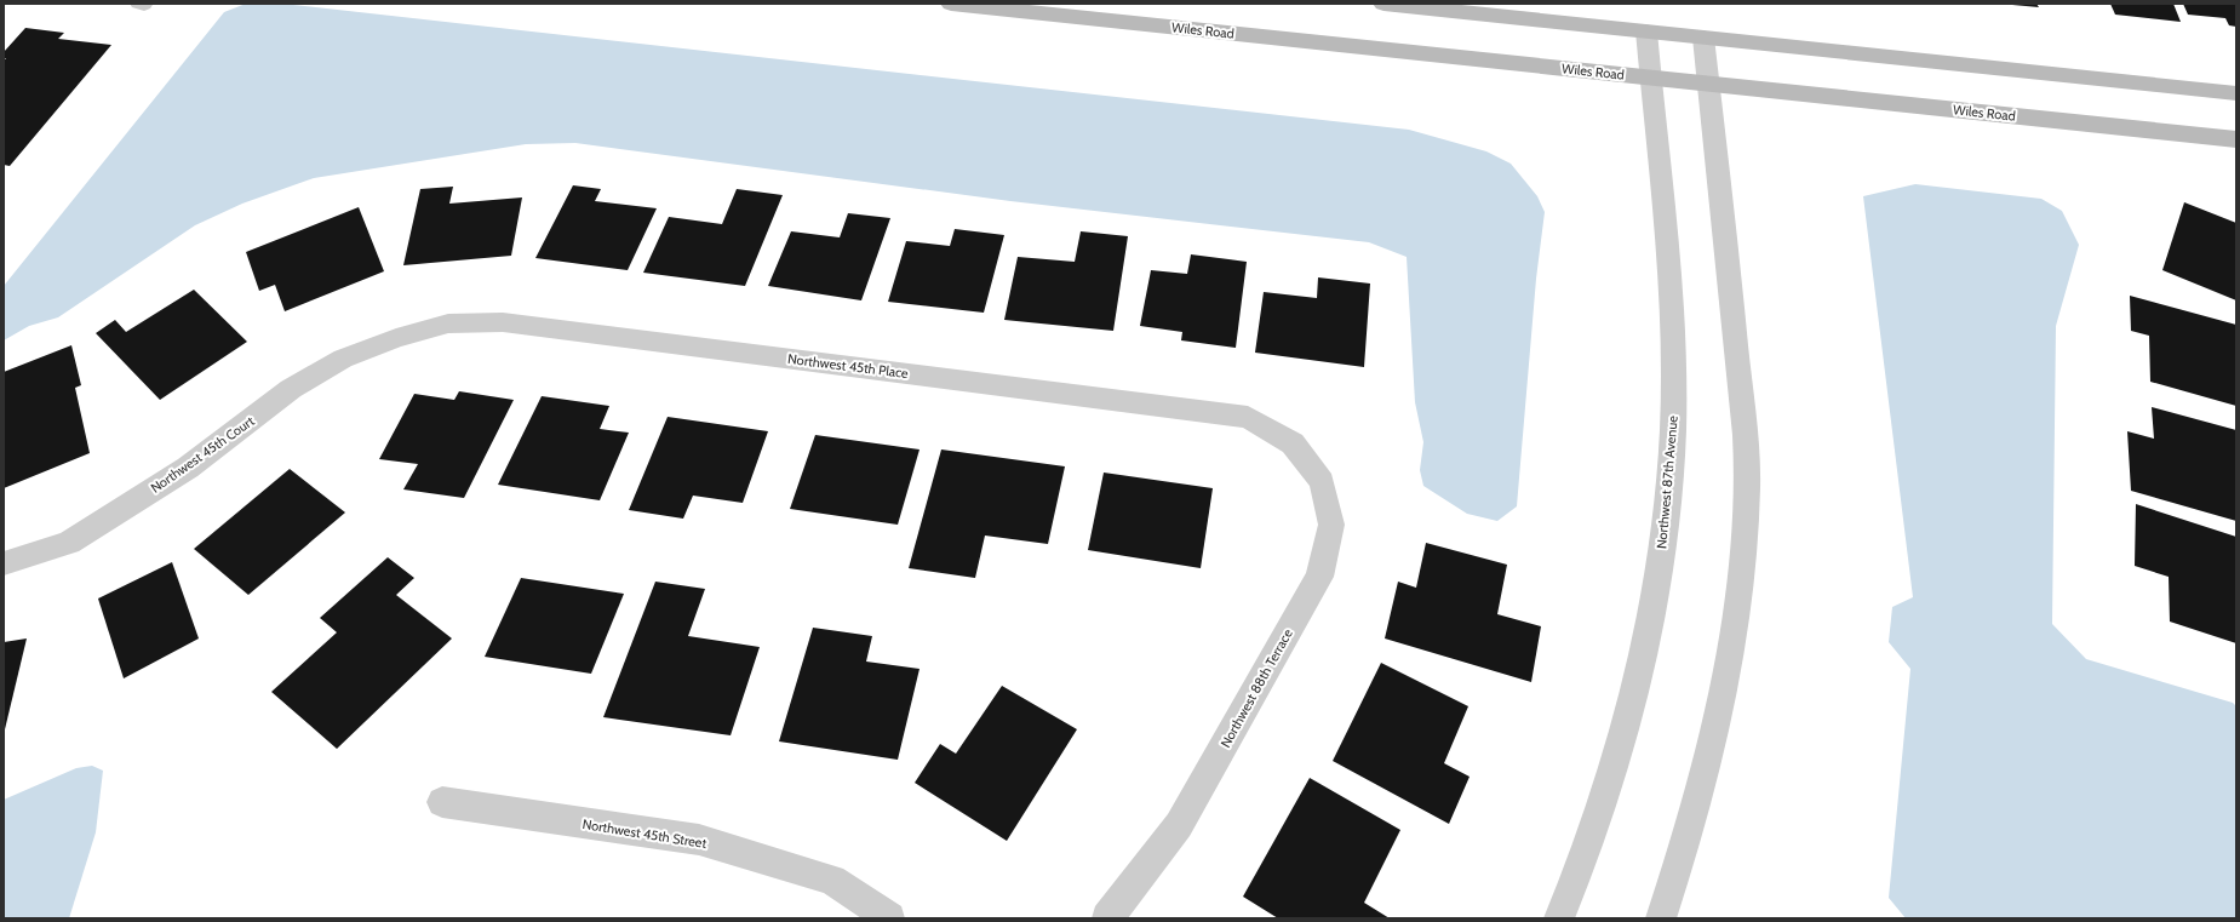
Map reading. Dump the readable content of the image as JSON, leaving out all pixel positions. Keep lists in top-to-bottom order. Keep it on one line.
{"streets":{"main road":["Wiles Road"],"street":["Northwest 45th Place","Northwest 45th Court","Northwest 87th Avenue","Northwest 88th Terrace","Northwest 45th Street"]},"crossings":[["Wiles Road","Northwest 87th Avenue"],["Northwest 45th Place","Northwest 45th Court"],["Northwest 45th Place","Northwest 88th Terrace"]]}
